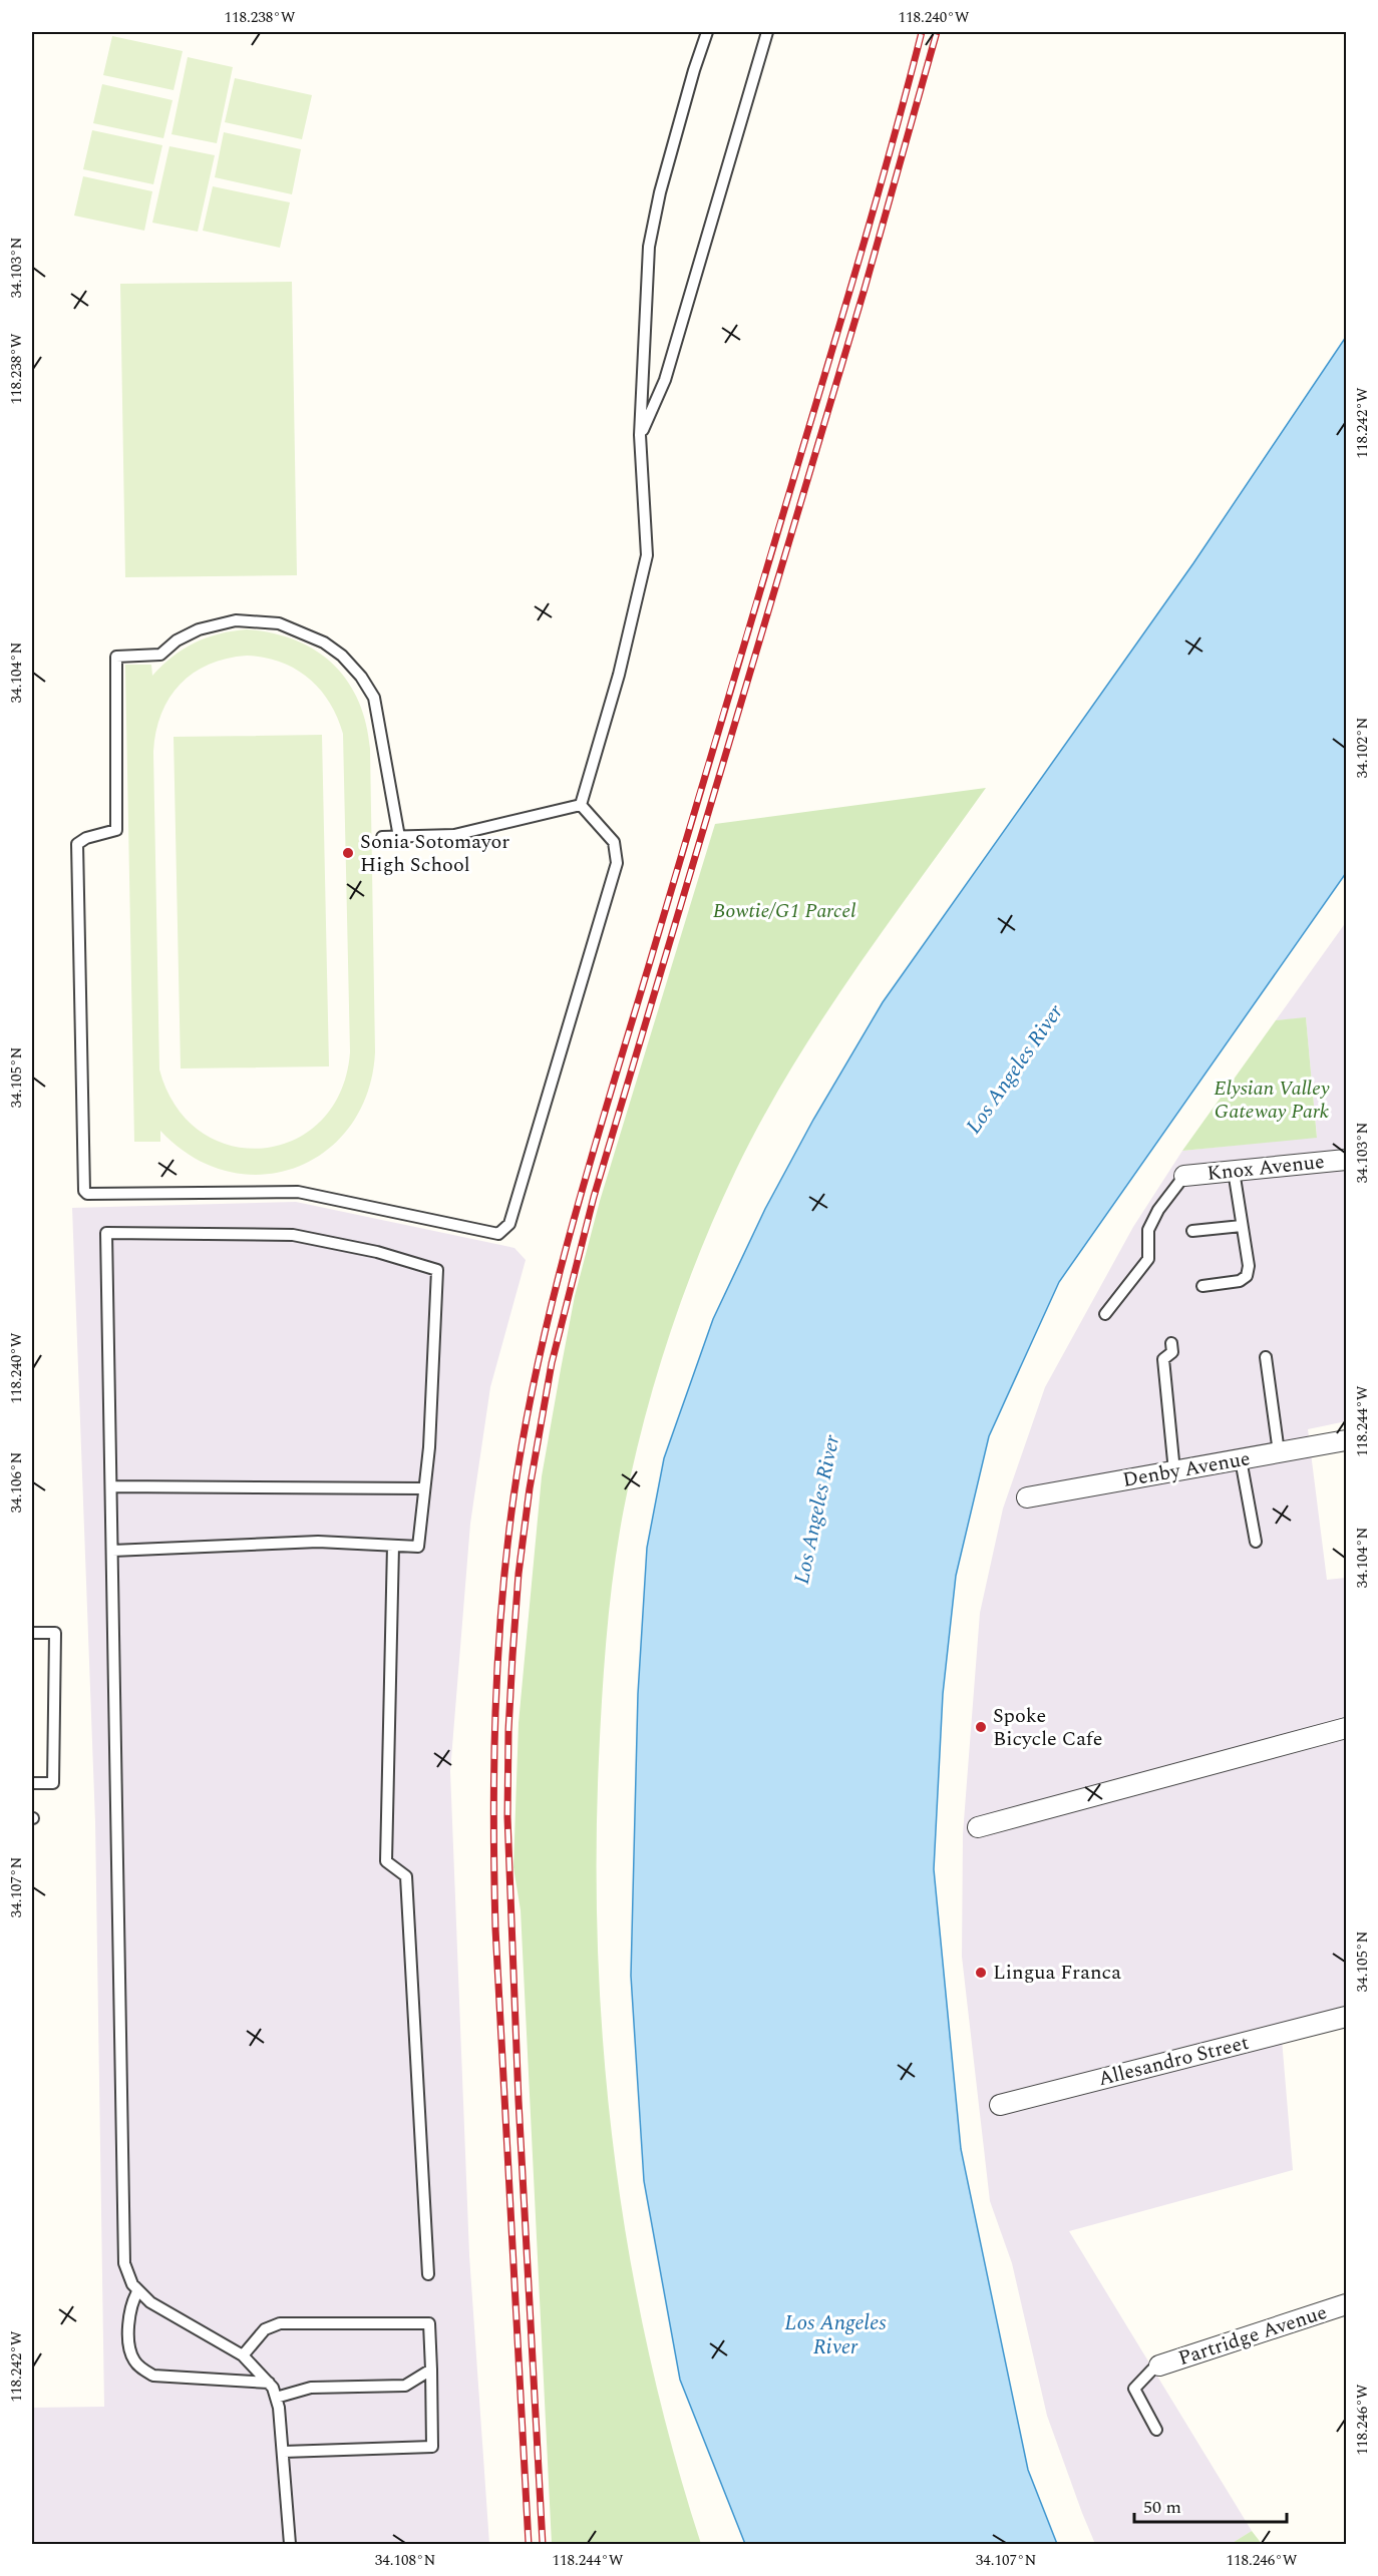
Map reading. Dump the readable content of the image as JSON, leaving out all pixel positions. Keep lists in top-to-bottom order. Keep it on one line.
{"streets":{"street":["Knox Avenue","Denby Avenue","Allesandro Street","Partridge Avenue"]},"water":["Los Angeles River"],"parks":["Bowtie/G1 Parcel","Elysian Valley Gateway Park"],"places":["Sonia Sotomayor High School","Spoke Bicycle Cafe","Lingua Franca"],"scale_bar":"50 m","coordinates":["118.238°W","118.240°W","34.103°N","118.242°W","34.104°N","34.102°N","34.105°N","118.244°W","34.106°N","34.107°N","118.246°W","34.108°N"]}
